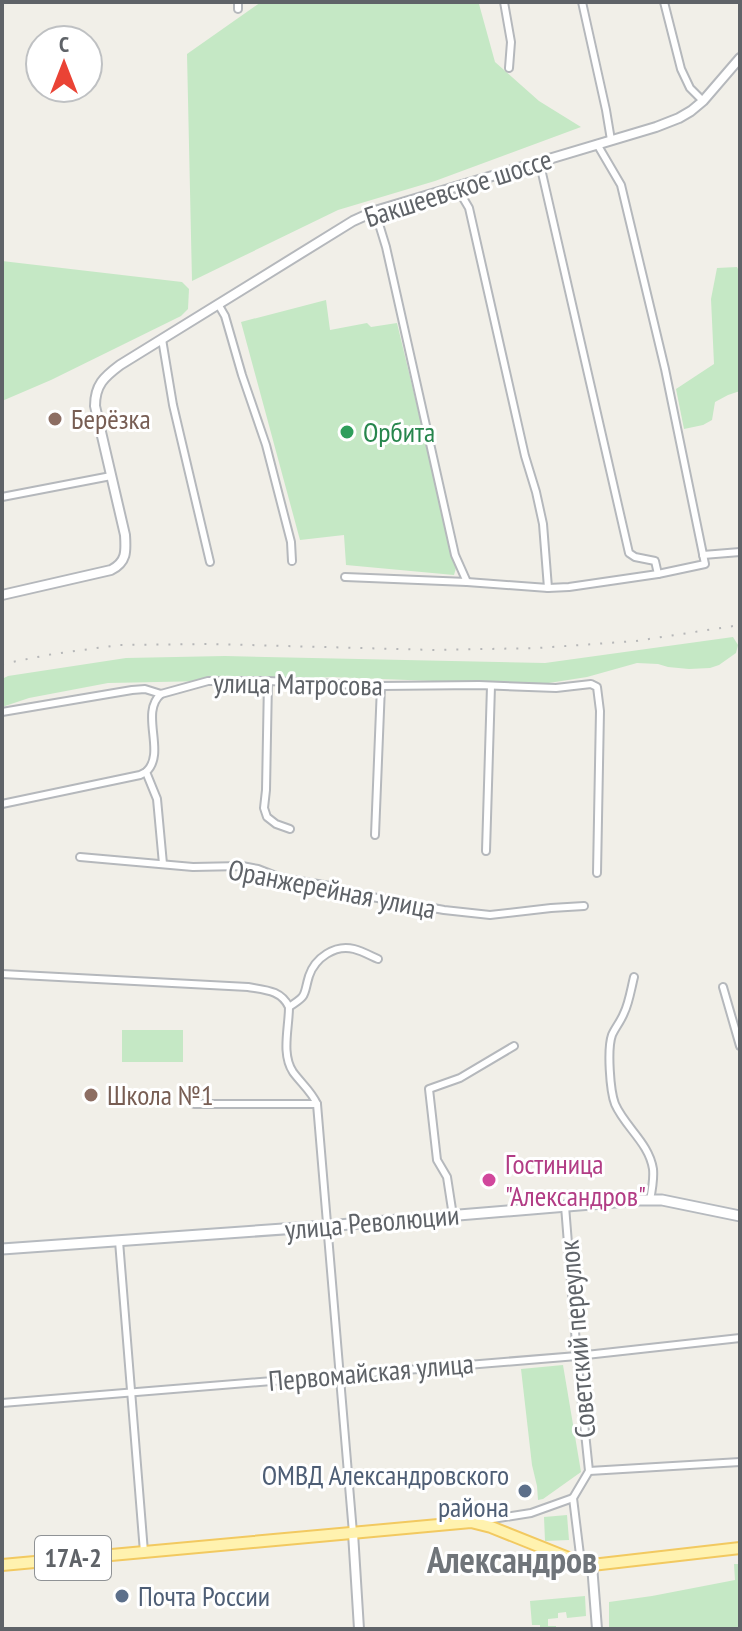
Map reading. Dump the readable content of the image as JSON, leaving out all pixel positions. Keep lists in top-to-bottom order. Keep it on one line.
{"streets":{"main road":["улица Революции","17А-2"],"street":["Бакшеевское шоссе","улица Матросова","Оранжерейная улица","Советский переулок","Первомайская улица"]},"crossings":[["улица Революции","Советский переулок"],["Советский переулок","Первомайская улица"]],"districts":["Александров"],"places":["Берёзка","Орбита","Школа №1","Гостиница \"Александров\"","ОМВД Александровского района","Почта России"],"north":"top"}
